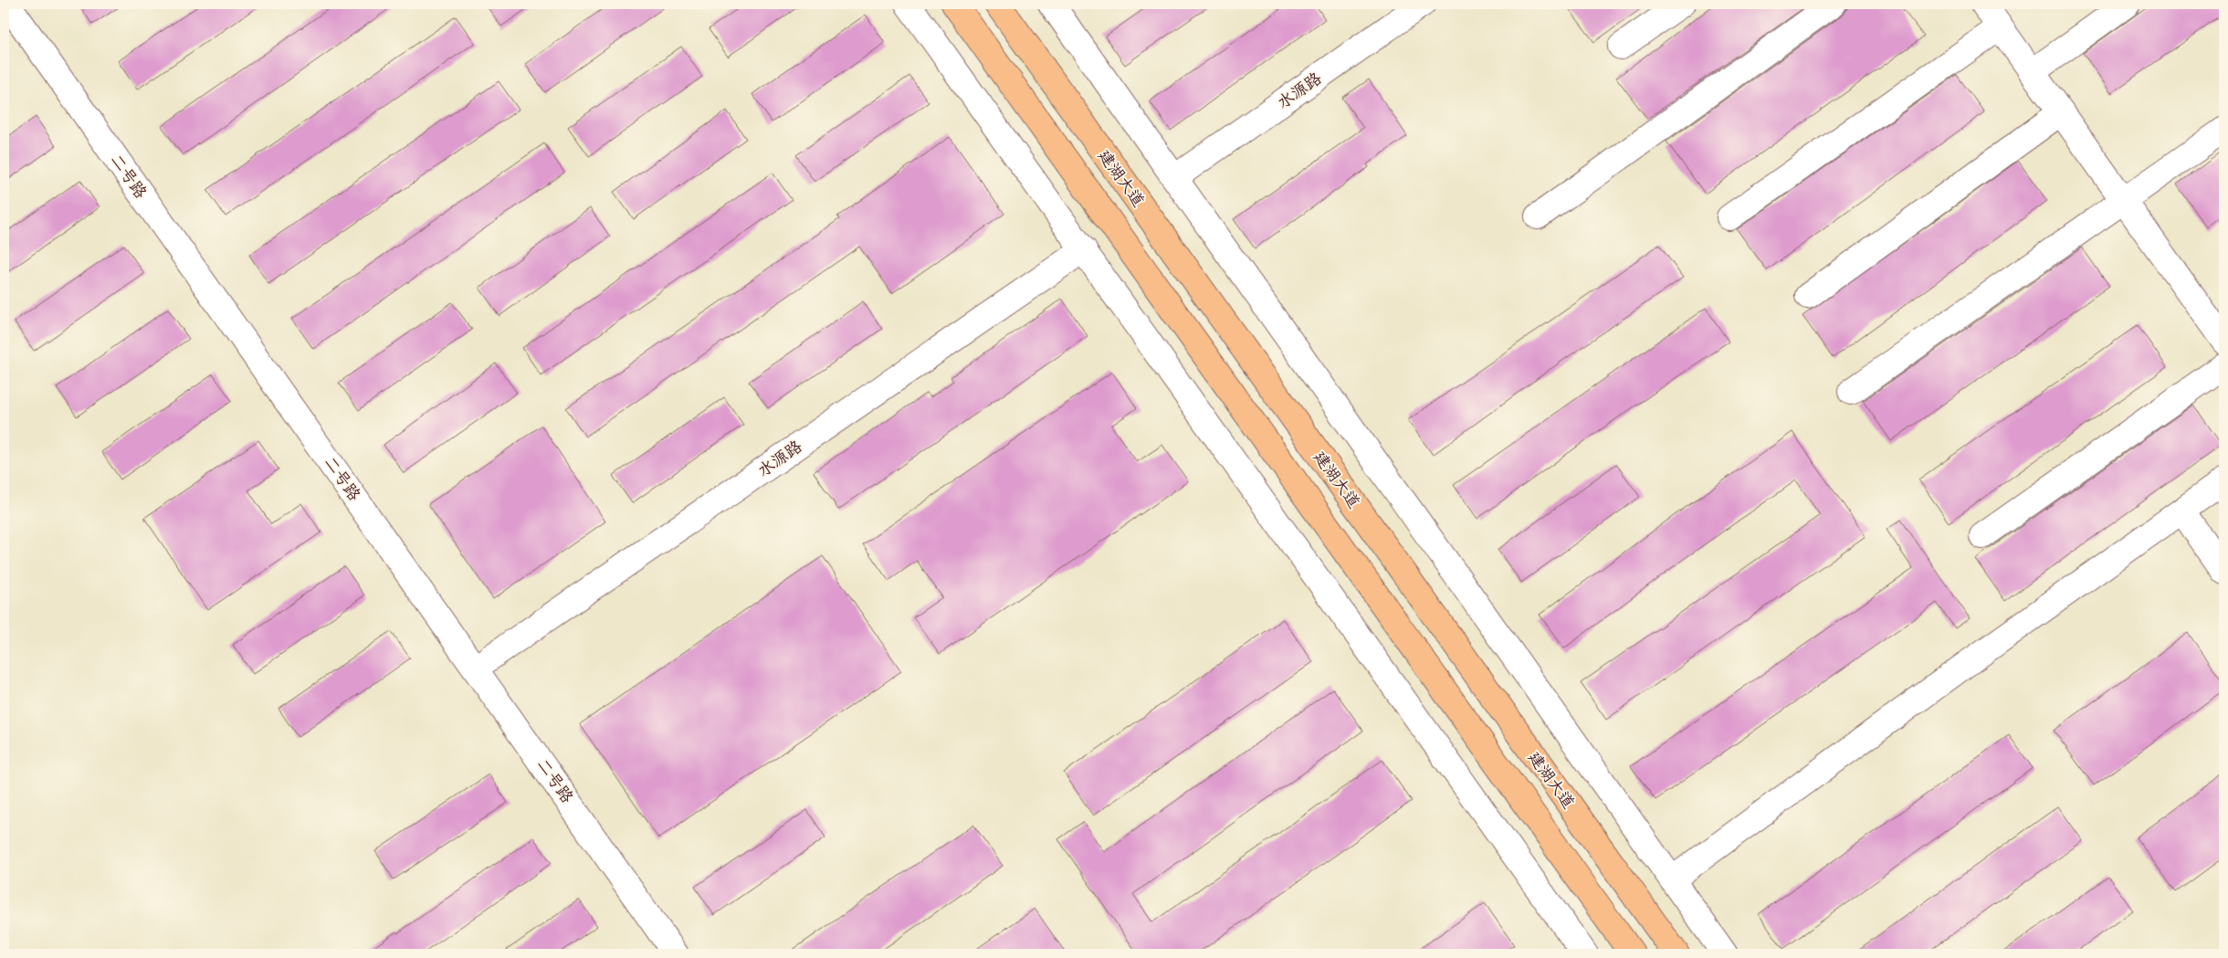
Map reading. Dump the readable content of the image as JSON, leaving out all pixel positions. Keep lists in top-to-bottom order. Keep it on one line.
{"streets":{"main road":["建湖大道"],"street":["水源路","二号路"]},"crossings":[["水源路","二号路"]]}
